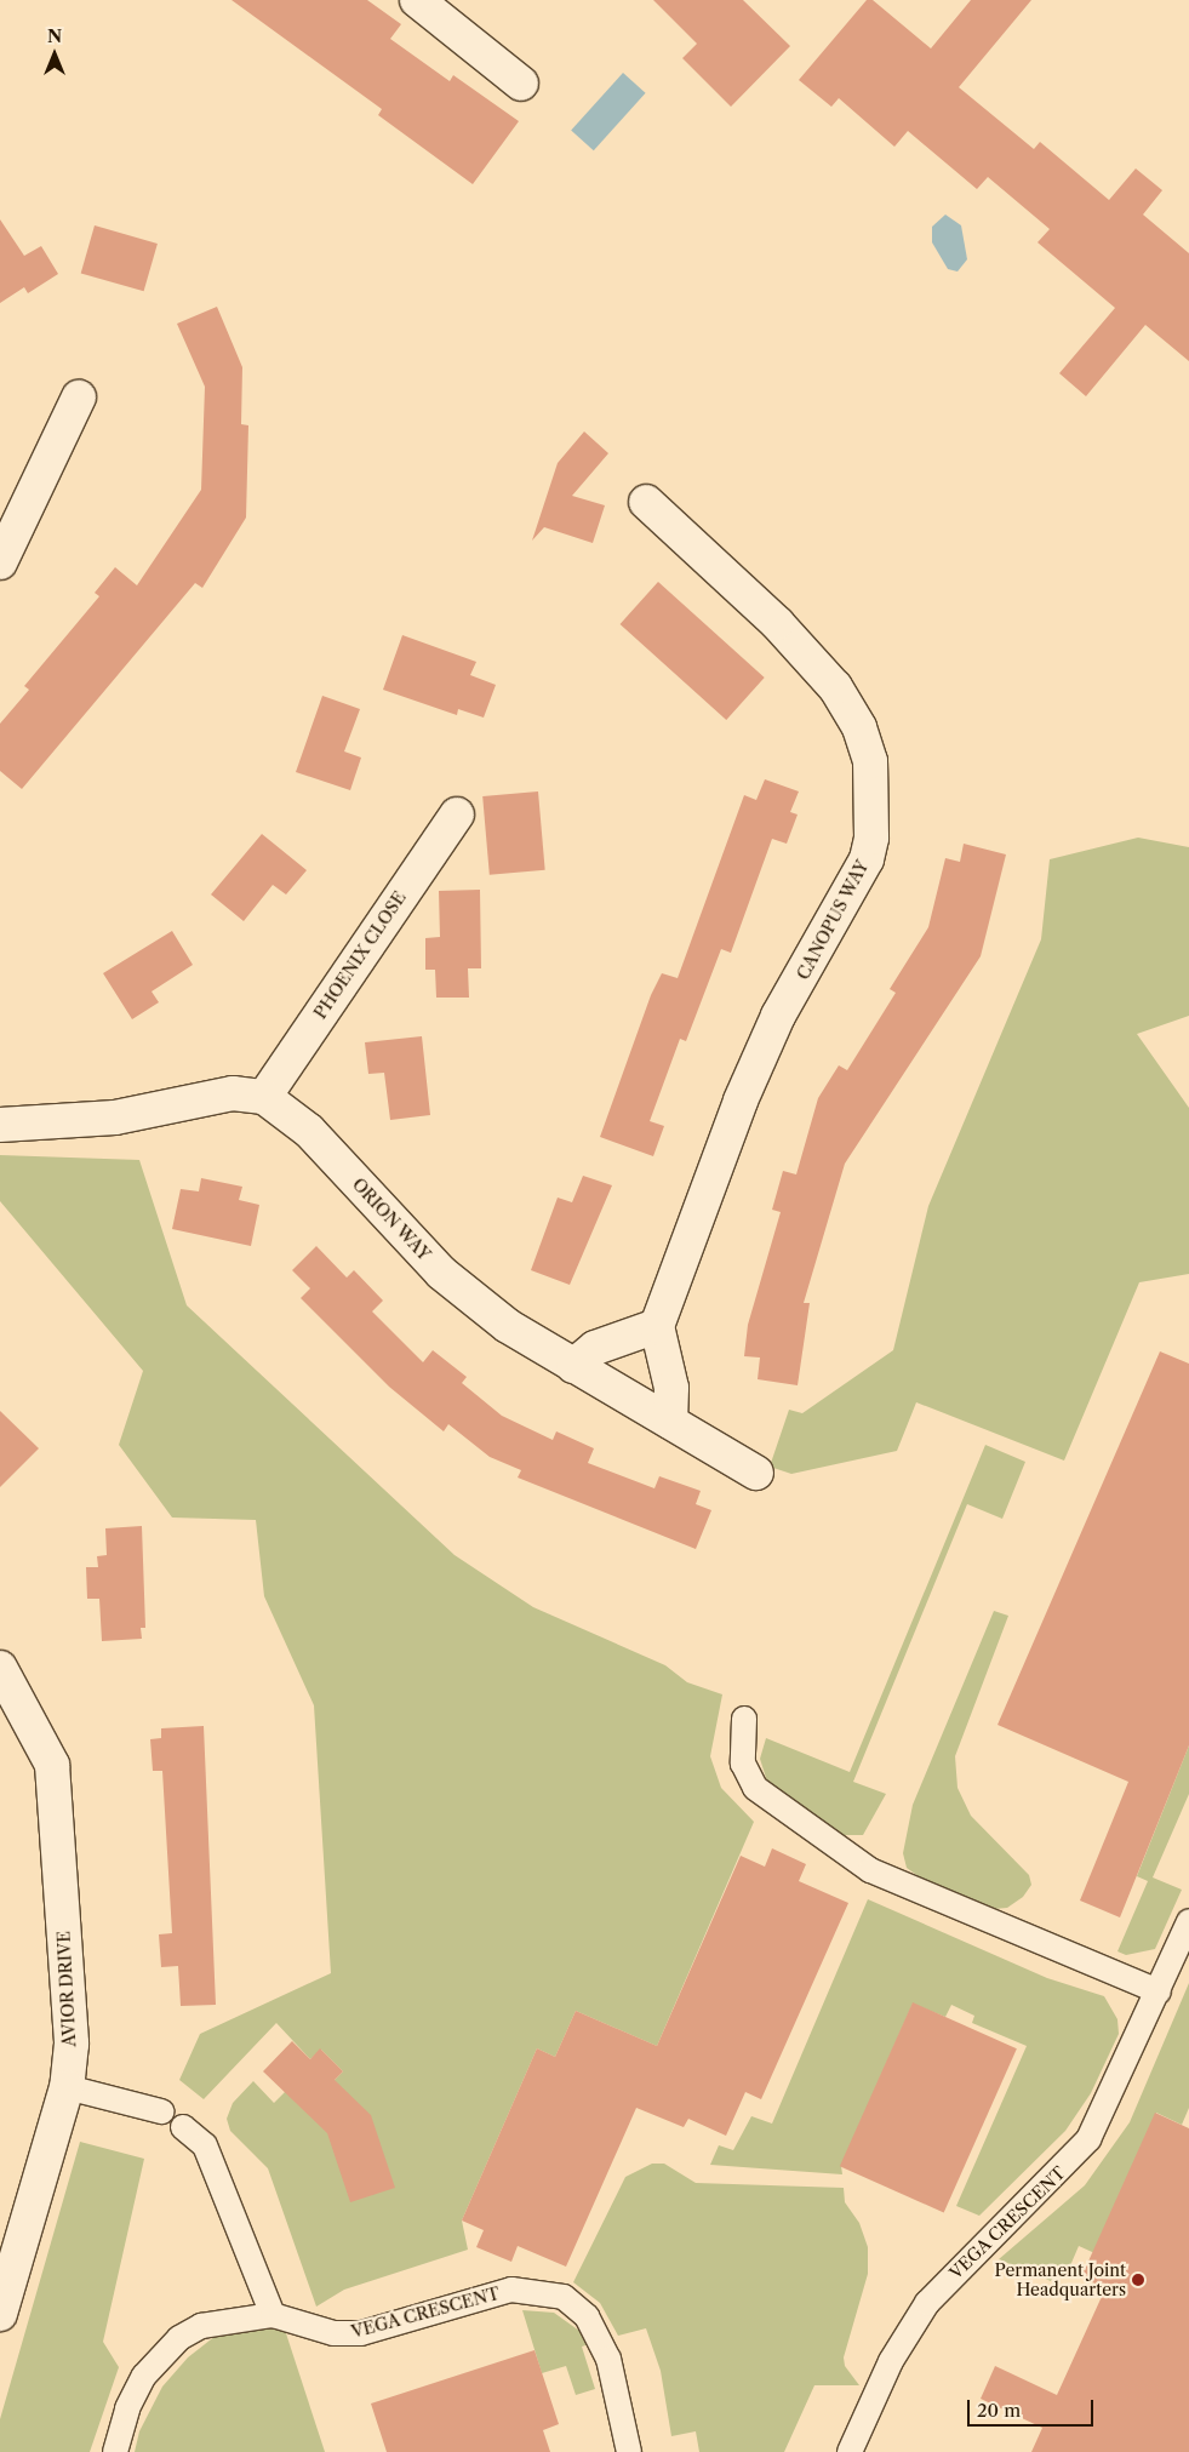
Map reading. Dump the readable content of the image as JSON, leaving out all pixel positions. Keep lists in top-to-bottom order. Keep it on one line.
{"streets":{"street":["CANOPUS WAY","PHOENIX CLOSE","ORION WAY","AVIOR DRIVE"],"lane":["VEGA CRESCENT"]},"crossings":[["PHOENIX CLOSE","ORION WAY"]],"places":["Permanent Joint Headquarters"],"scale_bar":"20 m","north":"top"}
